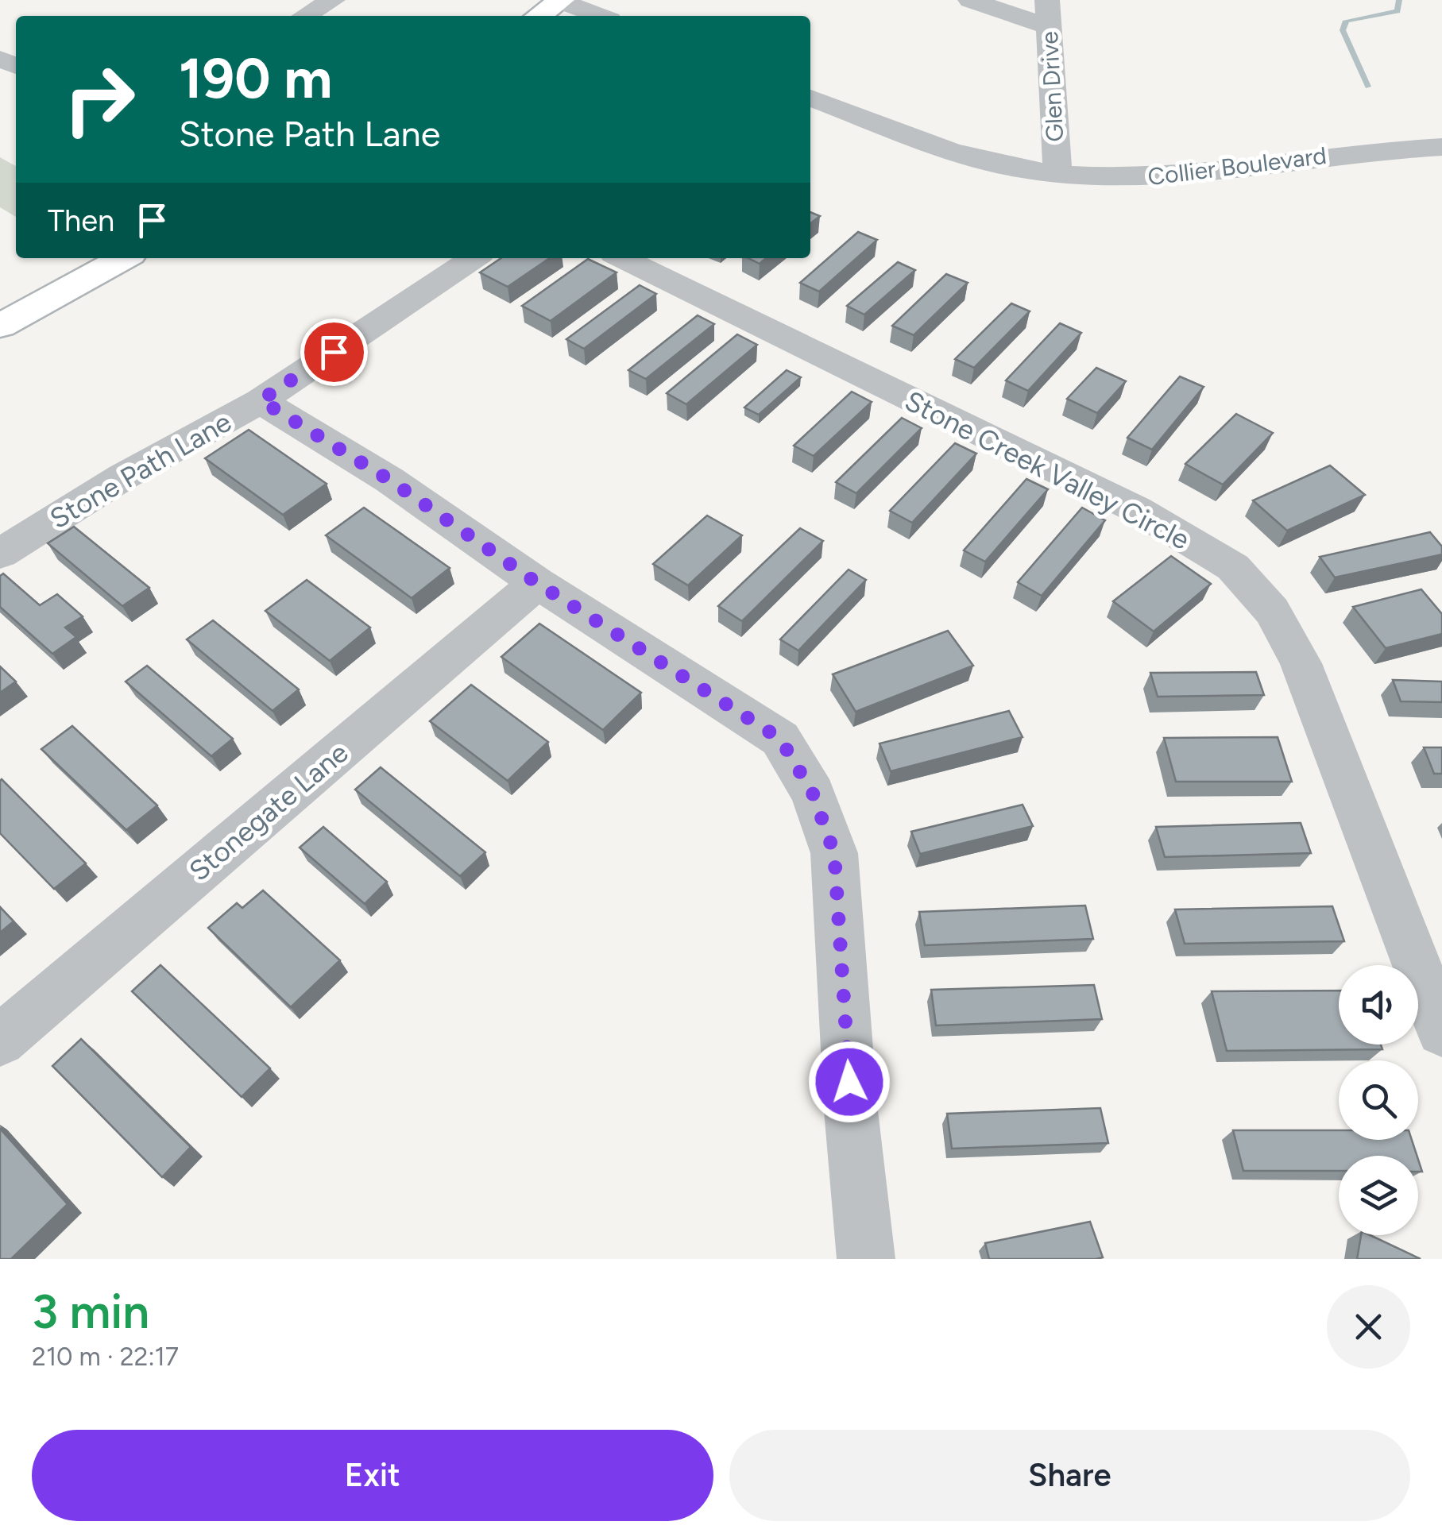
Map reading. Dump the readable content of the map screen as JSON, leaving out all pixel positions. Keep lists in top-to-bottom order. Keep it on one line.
{"streets":{"street":["Glen Drive","Collier Boulevard","Stone Path Lane","Stone Creek Valley Circle","Stonegate Lane"]},"crossings":[["Glen Drive","Collier Boulevard"]],"page":{"turn":["190 m","Stone Path Lane"],"then":"Then","heading":["3 min","210 m · 22:17"],"buttons":["Exit","Share"]}}
